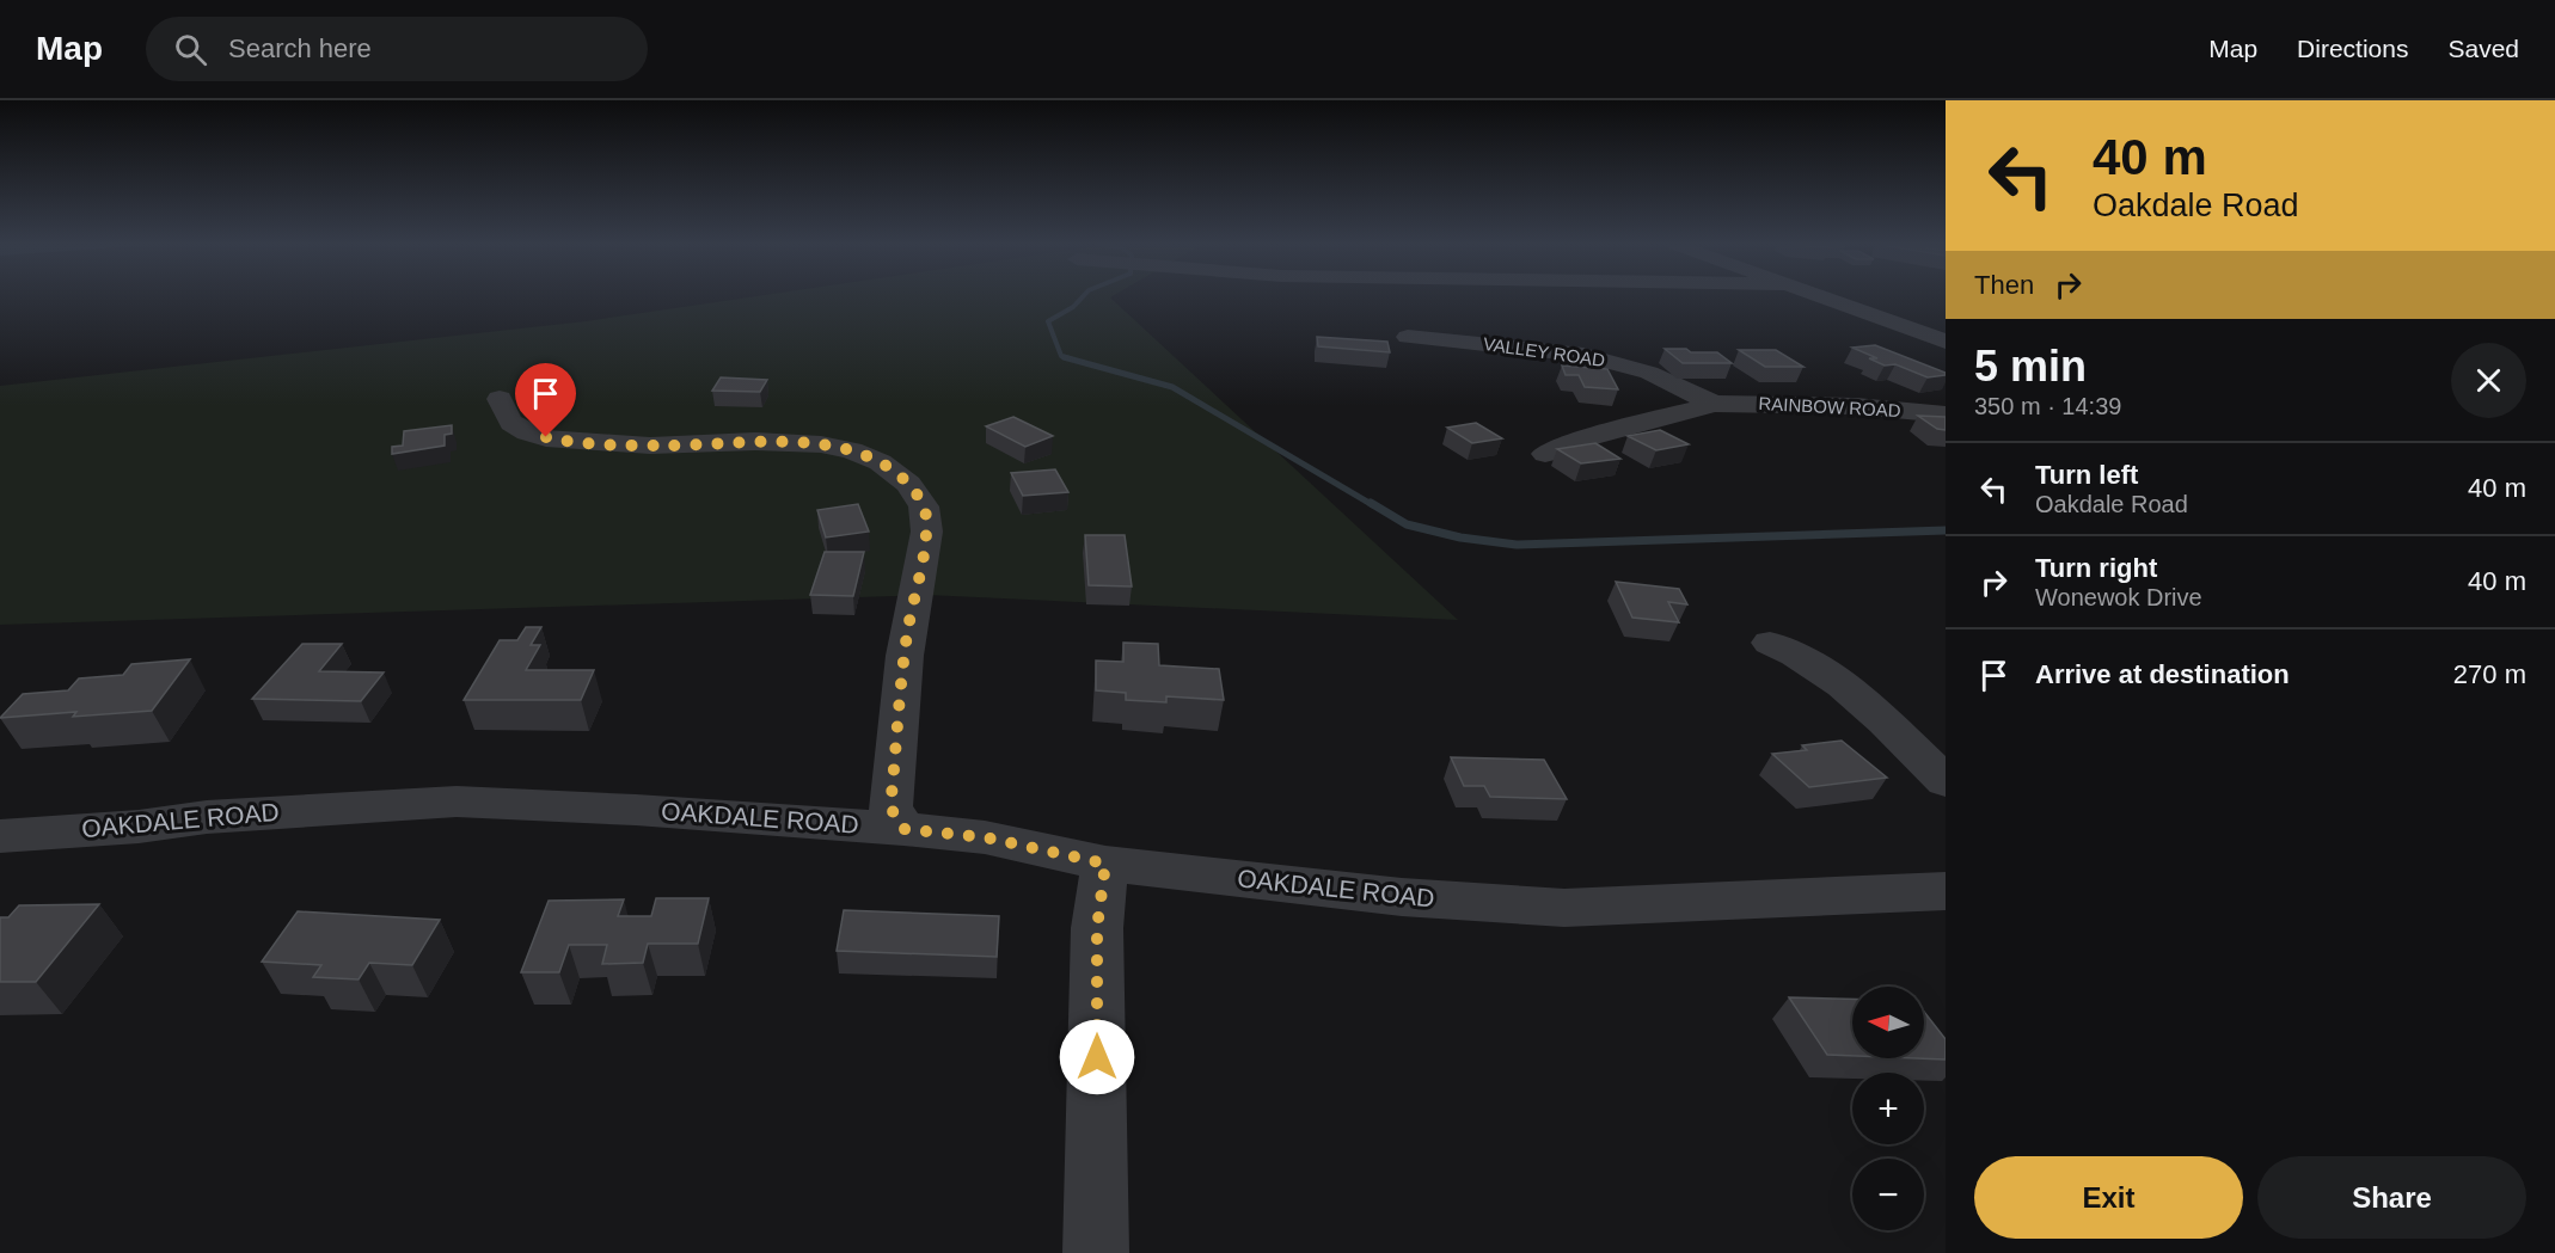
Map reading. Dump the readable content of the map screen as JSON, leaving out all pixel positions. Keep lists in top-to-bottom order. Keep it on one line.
{"streets":{"street":["VALLEY ROAD","RAINBOW ROAD","OAKDALE ROAD"]},"crossings":[["VALLEY ROAD","RAINBOW ROAD"]],"north":"left","page":{"header":"Map","search":"Search here","nav":["Map","Directions","Saved"],"turn":["40 m","Oakdale Road"],"then":"Then","heading":["5 min","350 m · 14:39"],"list":[{"name":"Turn left","note":"Oakdale Road","value":"40 m"},{"name":"Turn right","note":"Wonewok Drive","value":"40 m"},{"name":"Arrive at destination","value":"270 m"}],"map_buttons":["+","−"],"buttons":["Exit","Share"]}}
